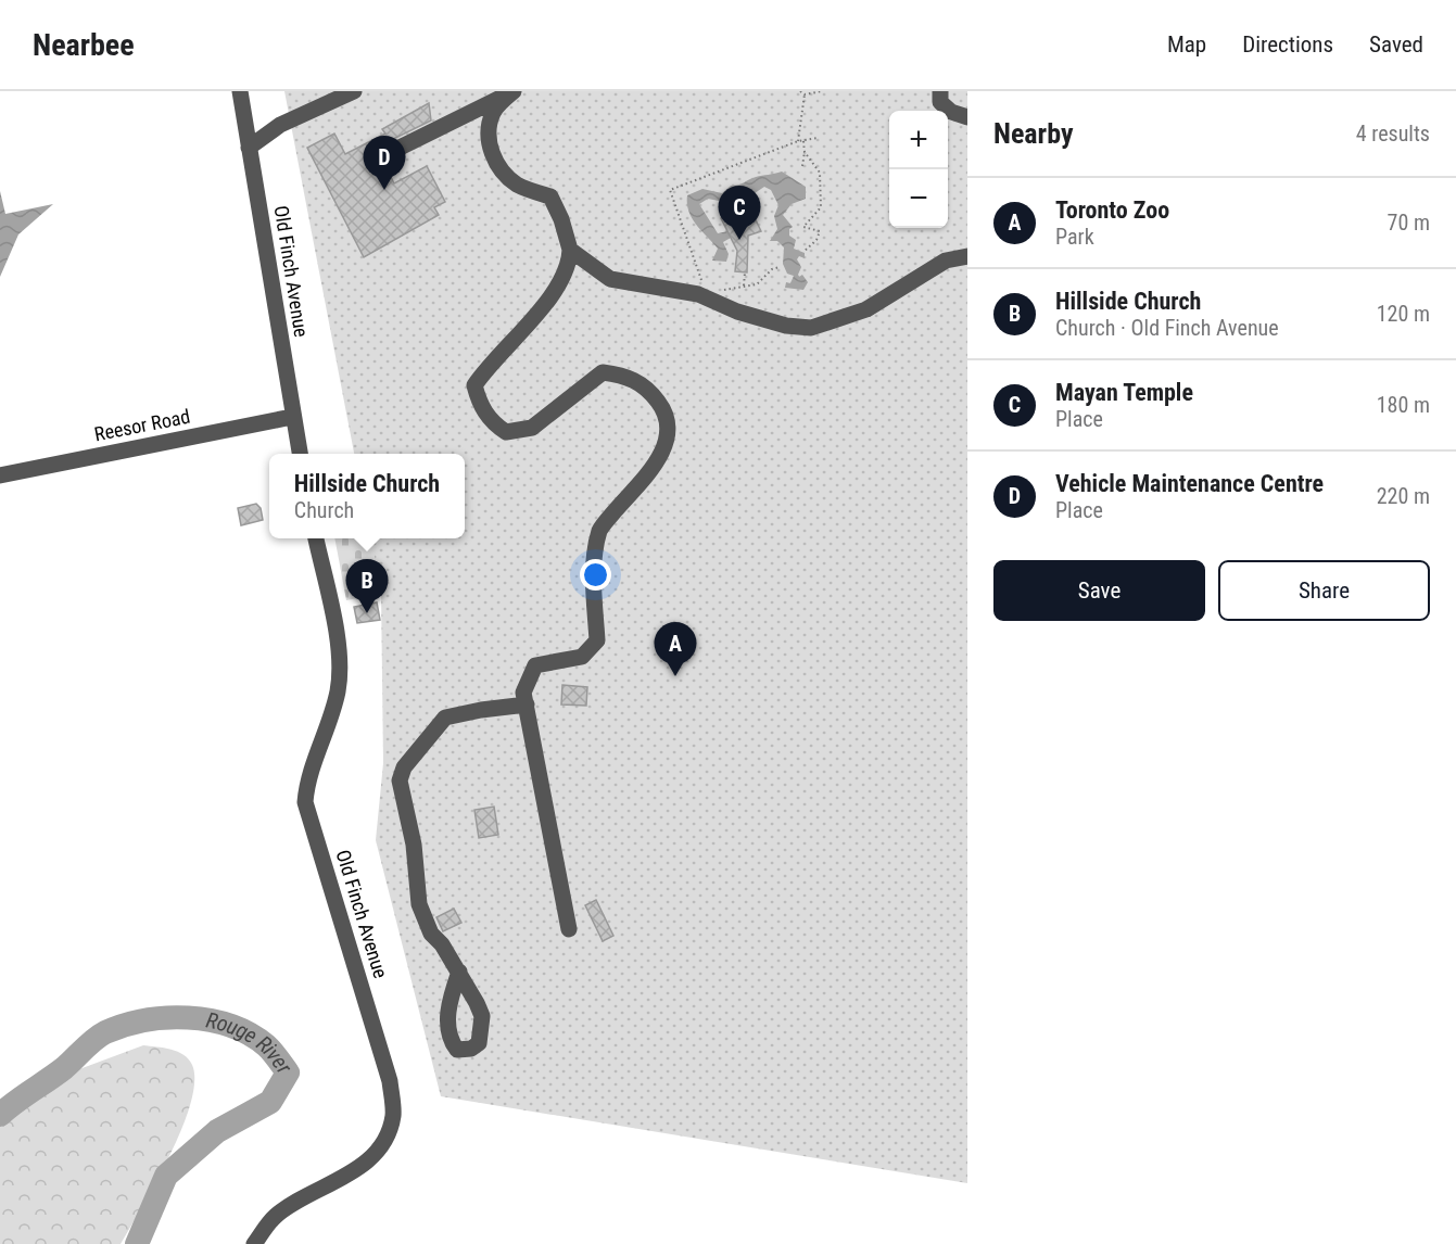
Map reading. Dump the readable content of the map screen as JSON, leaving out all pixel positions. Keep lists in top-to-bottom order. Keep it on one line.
{"streets":{"street":["Old Finch Avenue","Reesor Road"]},"crossings":[["Old Finch Avenue","Reesor Road"]],"water":["Rouge River"],"page":{"header":"Nearbee","nav":["Map","Directions","Saved"],"heading":["Nearby","4 results"],"map_buttons":["+","−"],"pins":["D","C","B","A"],"list":[{"mark":"A","name":"Toronto Zoo","note":"Park","value":"70 m"},{"mark":"B","name":"Hillside Church","note":"Church · Old Finch Avenue","value":"120 m"},{"mark":"C","name":"Mayan Temple","note":"Place","value":"180 m"},{"mark":"D","name":"Vehicle Maintenance Centre","note":"Place","value":"220 m"}],"popup":["Hillside Church","Church"],"buttons":["Save","Share"]}}
